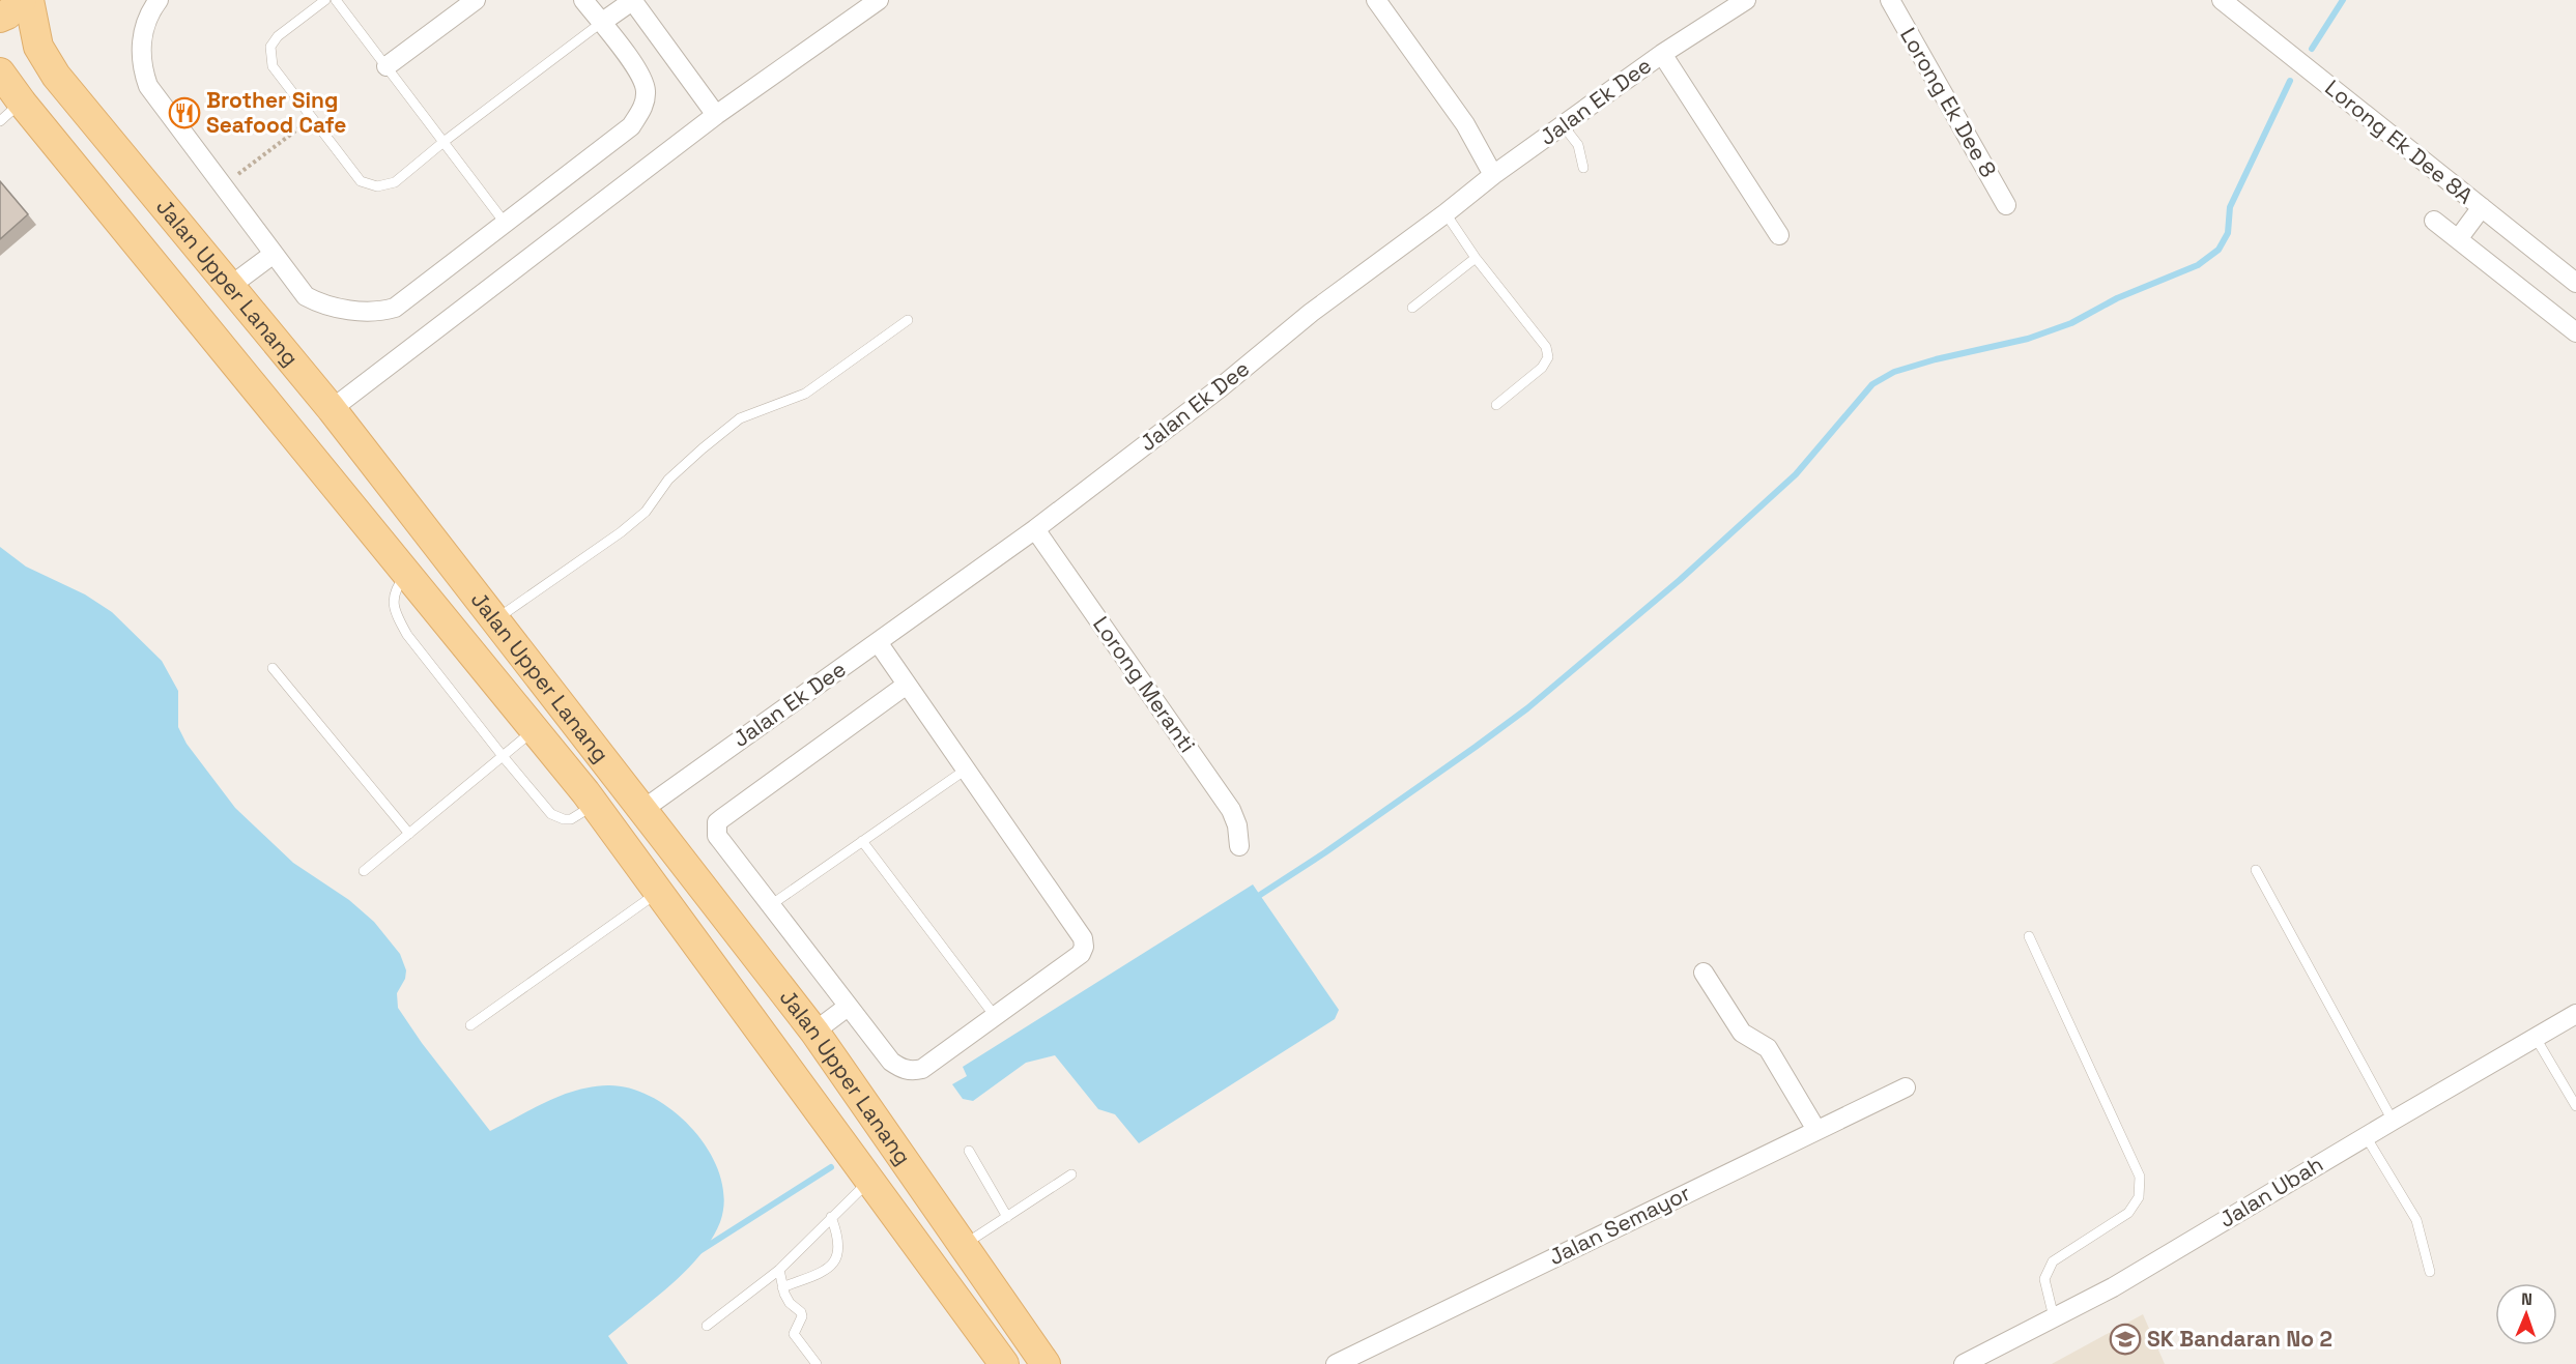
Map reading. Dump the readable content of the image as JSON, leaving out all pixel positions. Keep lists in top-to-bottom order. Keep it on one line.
{"streets":{"main road":["Jalan Upper Lanang"],"street":["Jalan Ek Dee","Lorong Ek Dee 8","Lorong Ek Dee 8A","Lorong Meranti","Jalan Ubah","Jalan Semayor"]},"crossings":[["Jalan Ek Dee","Jalan Upper Lanang"],["Jalan Ek Dee","Lorong Meranti"]],"places":{"restaurant":["Brother Sing Seafood Cafe"],"school or university":["SK Bandaran No 2"]},"north":"top"}
